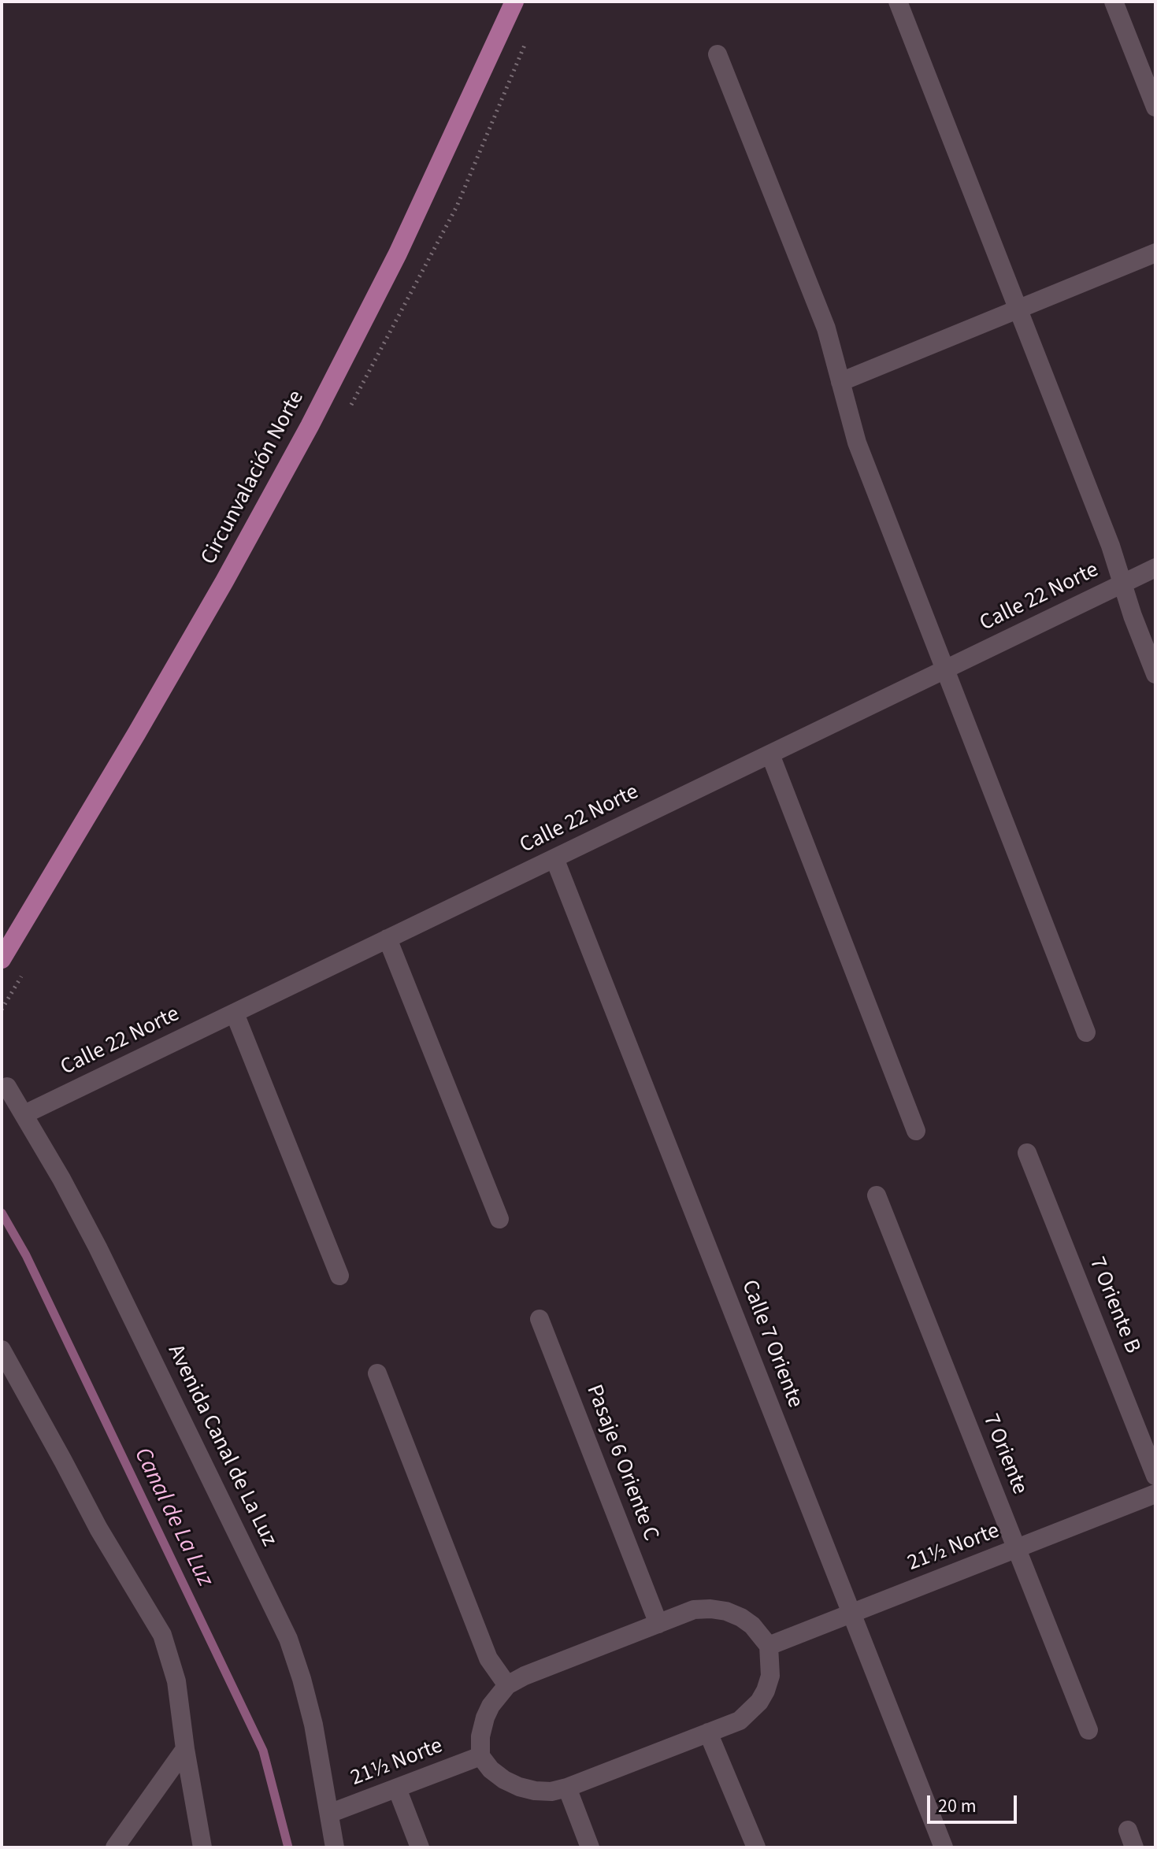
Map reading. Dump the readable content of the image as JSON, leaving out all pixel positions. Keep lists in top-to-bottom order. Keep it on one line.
{"streets":{"main road":["Circunvalación Norte"],"street":["Calle 22 Norte","7 Oriente B","Calle 7 Oriente","Avenida Canal de La Luz","7 Oriente","Pasaje 6 Oriente C","21½ Norte"]},"crossings":[["Calle 22 Norte","Calle 7 Oriente"],["Calle 22 Norte","Avenida Canal de La Luz"],["Calle 7 Oriente","21½ Norte"],["Avenida Canal de La Luz","21½ Norte"],["7 Oriente","21½ Norte"]],"water":["Canal de La Luz"],"scale_bar":"20 m"}
